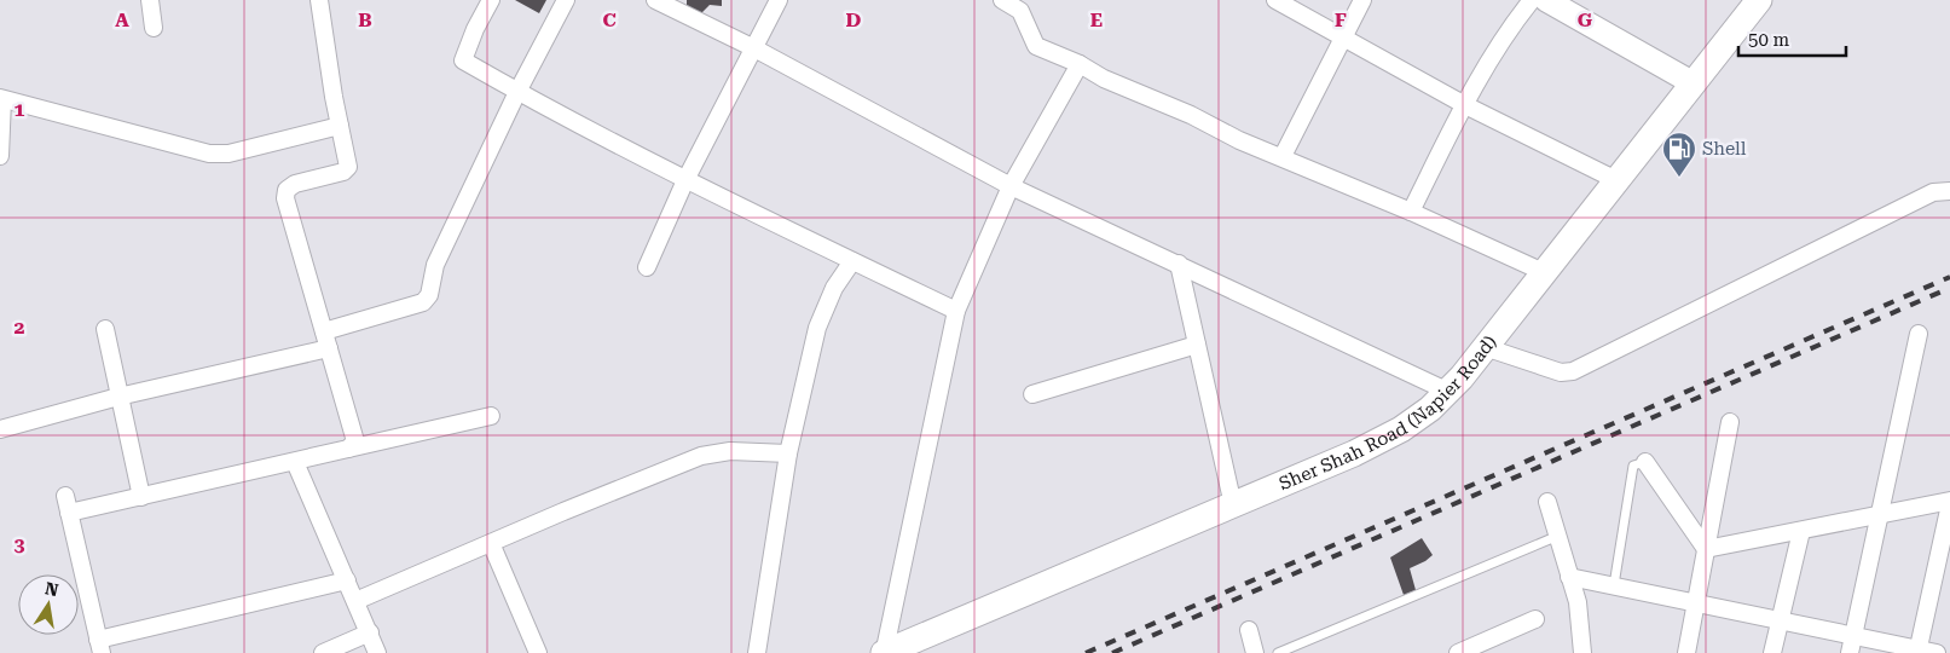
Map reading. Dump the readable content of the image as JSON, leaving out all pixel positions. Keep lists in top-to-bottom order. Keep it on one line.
{"streets":{"main road":["Sher Shah Road (Napier Road)"]},"places":{"fuel station":["Shell"]},"scale_bar":"50 m","north":"top","grid":{"columns":["A","B","C","D","E","F","G"],"rows":["1","2","3"]}}
